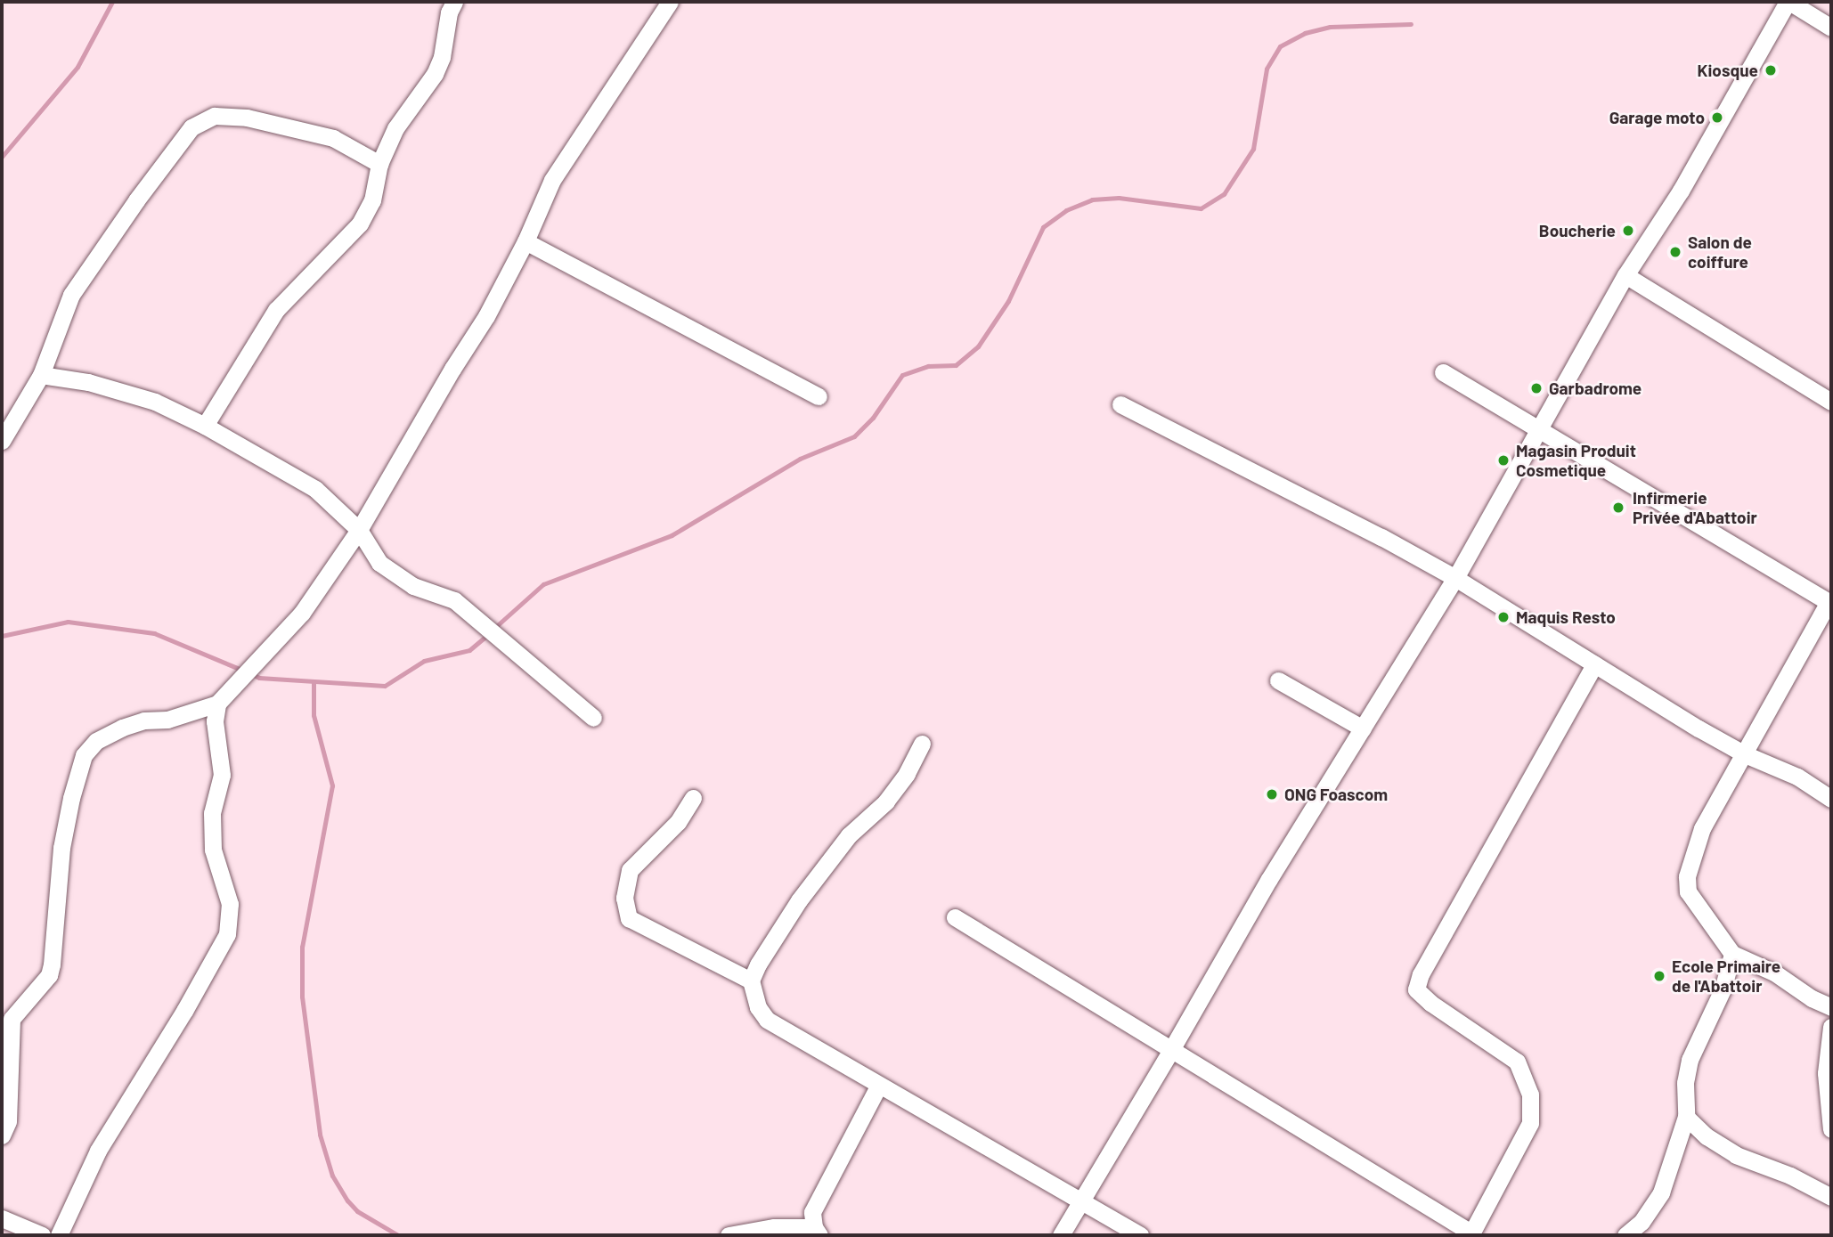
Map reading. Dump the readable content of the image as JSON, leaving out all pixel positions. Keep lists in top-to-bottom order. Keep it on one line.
{"places":["Kiosque","Garage moto","Boucherie","Salon de coiffure","Garbadrome","Magasin Produit Cosmetique","Infirmerie Privée d'Abattoir","Maquis Resto","ONG Foascom","Ecole Primaire de l'Abattoir"]}
